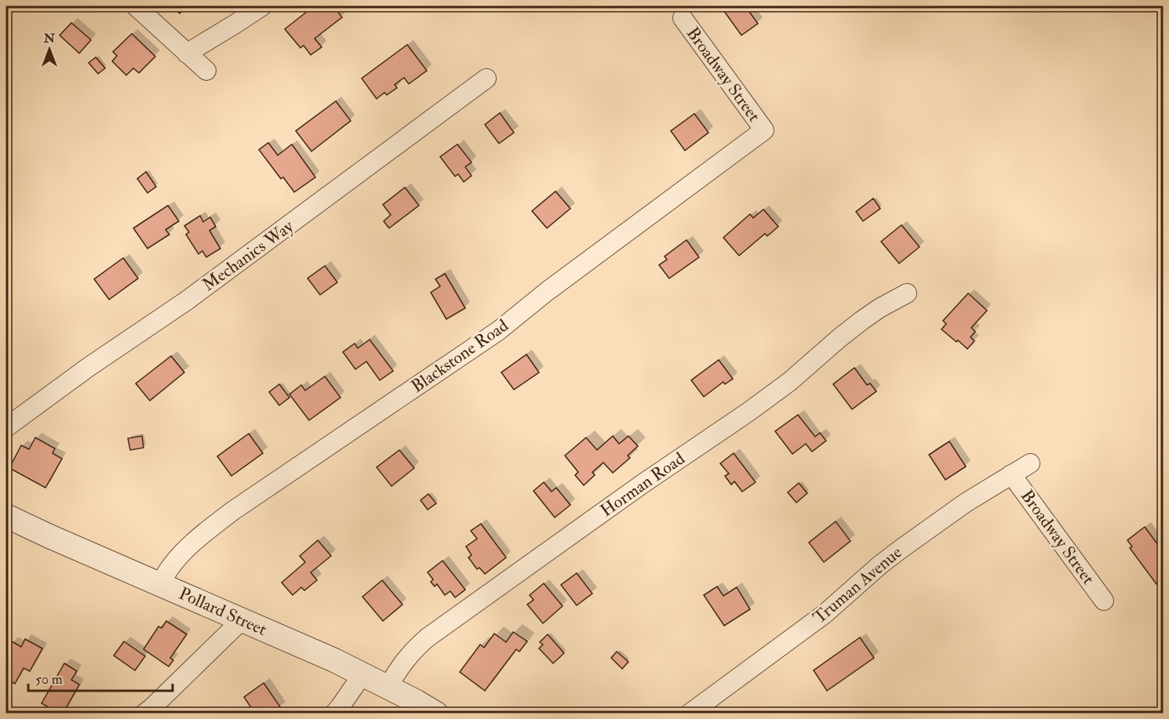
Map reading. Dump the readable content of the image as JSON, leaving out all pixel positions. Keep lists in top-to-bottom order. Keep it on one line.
{"streets":{"street":["Broadway Street","Mechanics Way","Blackstone Road","Horman Road","Truman Avenue","Pollard Street"]},"crossings":[["Broadway Street","Blackstone Road"],["Broadway Street","Truman Avenue"],["Blackstone Road","Pollard Street"],["Horman Road","Pollard Street"]],"scale_bar":"50 m","north":"top"}
